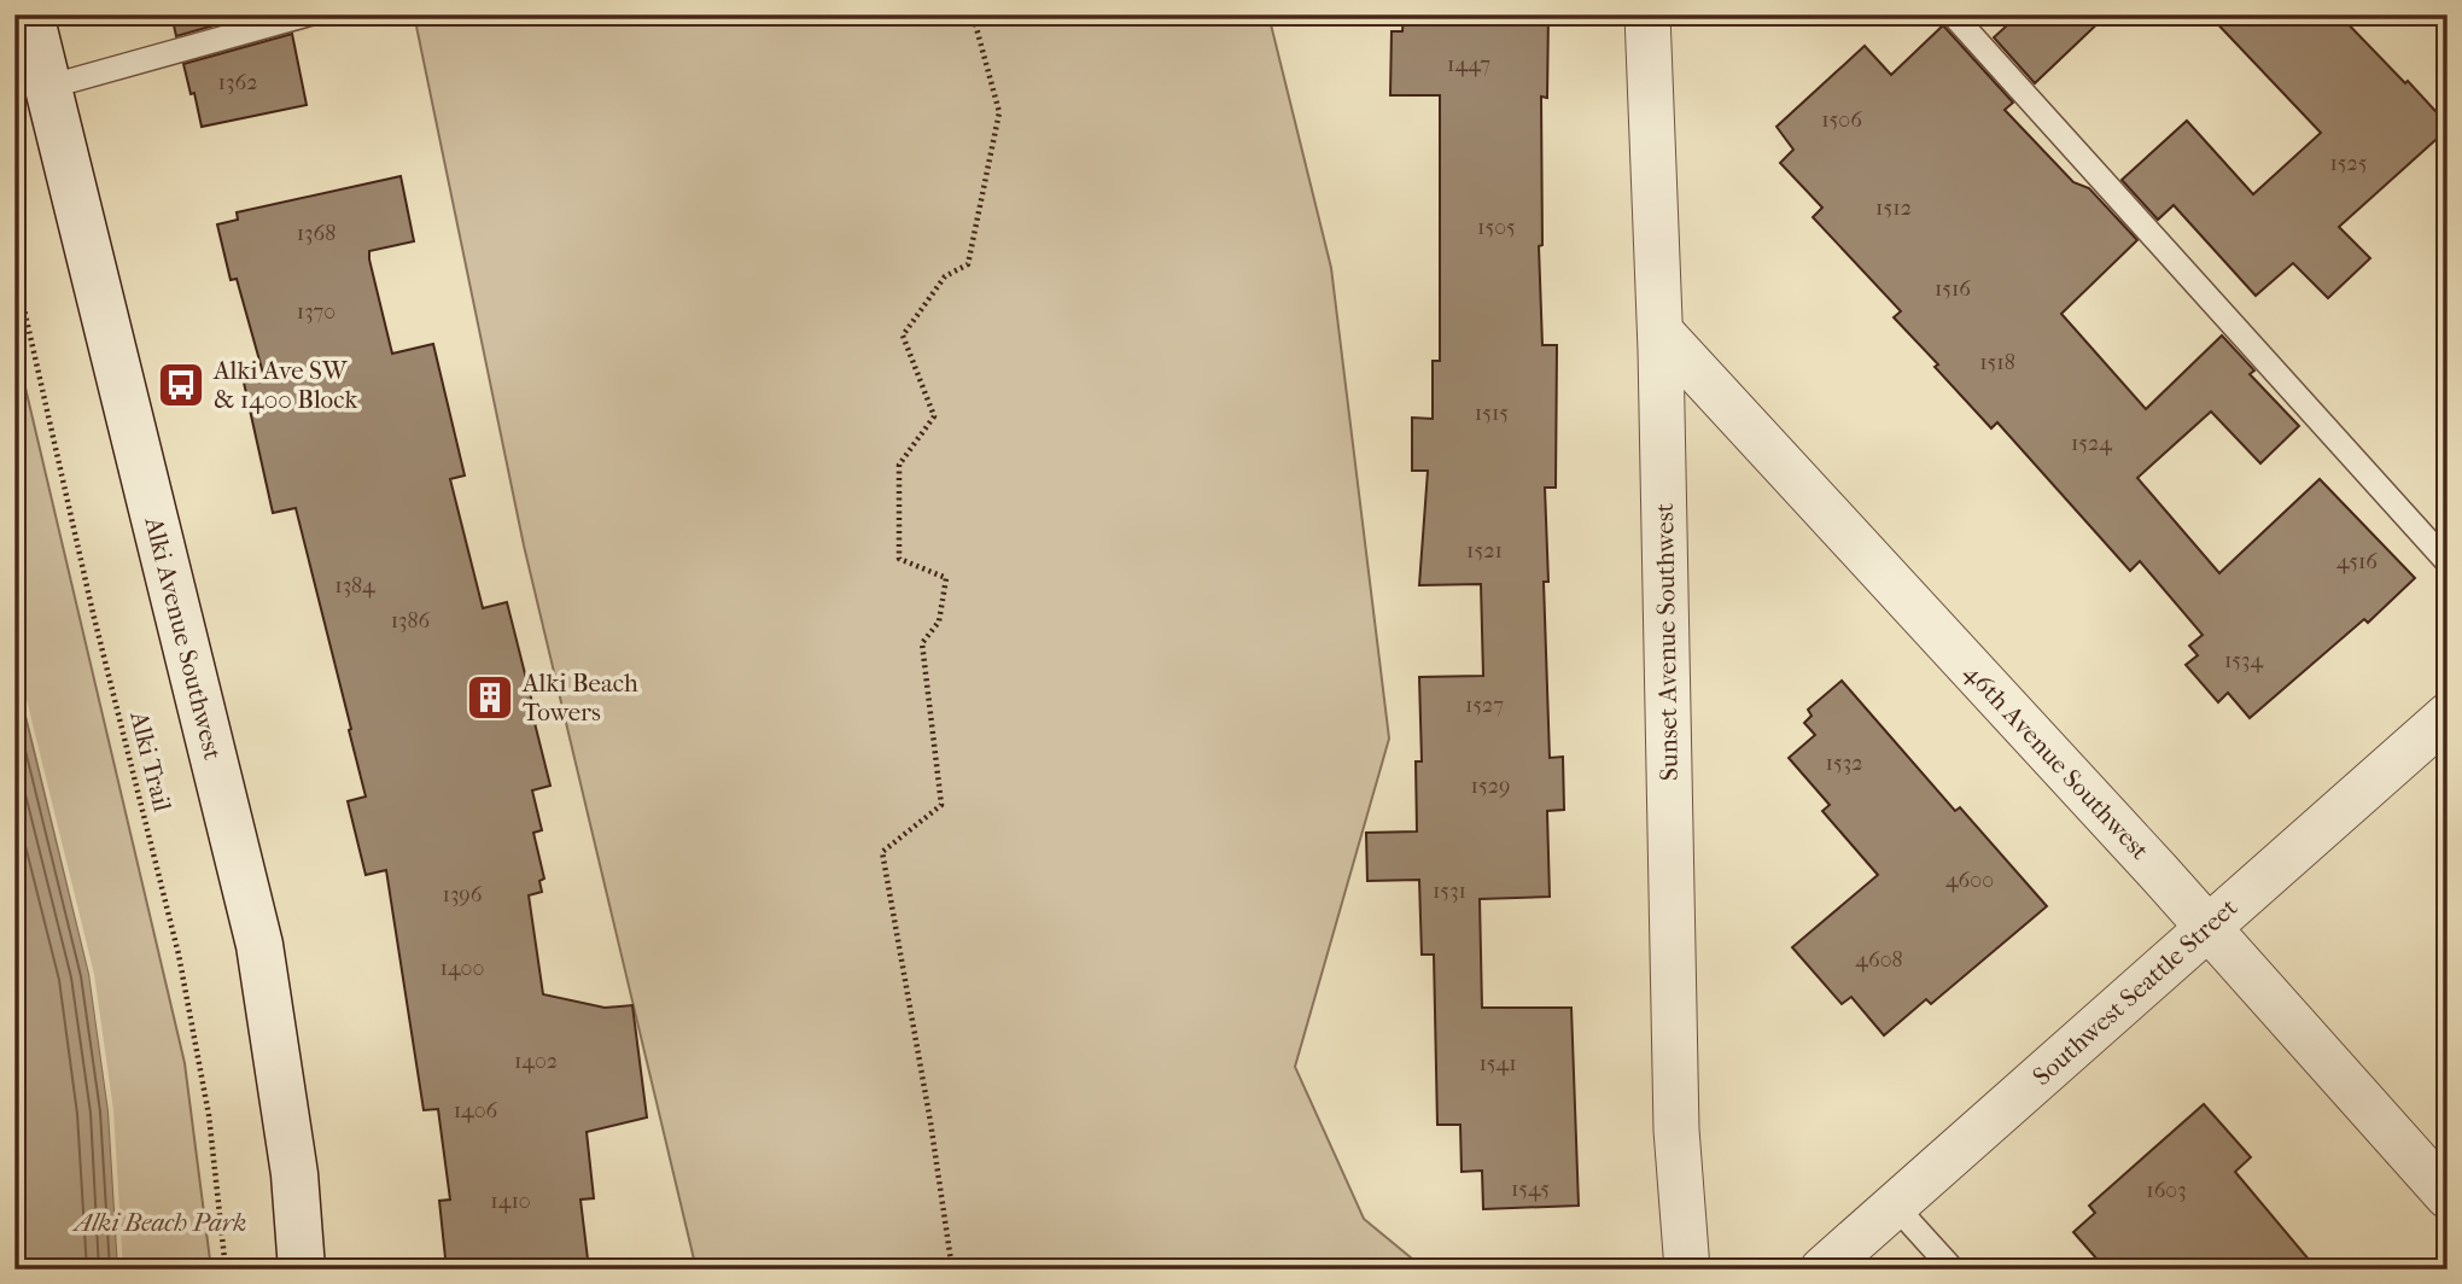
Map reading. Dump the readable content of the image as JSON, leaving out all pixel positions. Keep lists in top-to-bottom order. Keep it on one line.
{"streets":{"main road":["Alki Avenue Southwest"],"street":["Sunset Avenue Southwest","46th Avenue Southwest","Southwest Seattle Street"],"path":["Alki Trail"]},"crossings":[["Sunset Avenue Southwest","46th Avenue Southwest"],["46th Avenue Southwest","Southwest Seattle Street"]],"parks":["Alki Beach Park"],"places":{"bus stop":["Alki Ave SW & 1400 Block"],"building":["Alki Beach Towers"]},"house_numbers":["1447","1362","1506","1525","1512","1505","1368","1516","1370","1518","1515","1524","1521","4516","1384","1386","1534","1527","1532","1529","4600","1531","1396","4608","1400","1402","1541","1406","1545","1603","1410"]}
